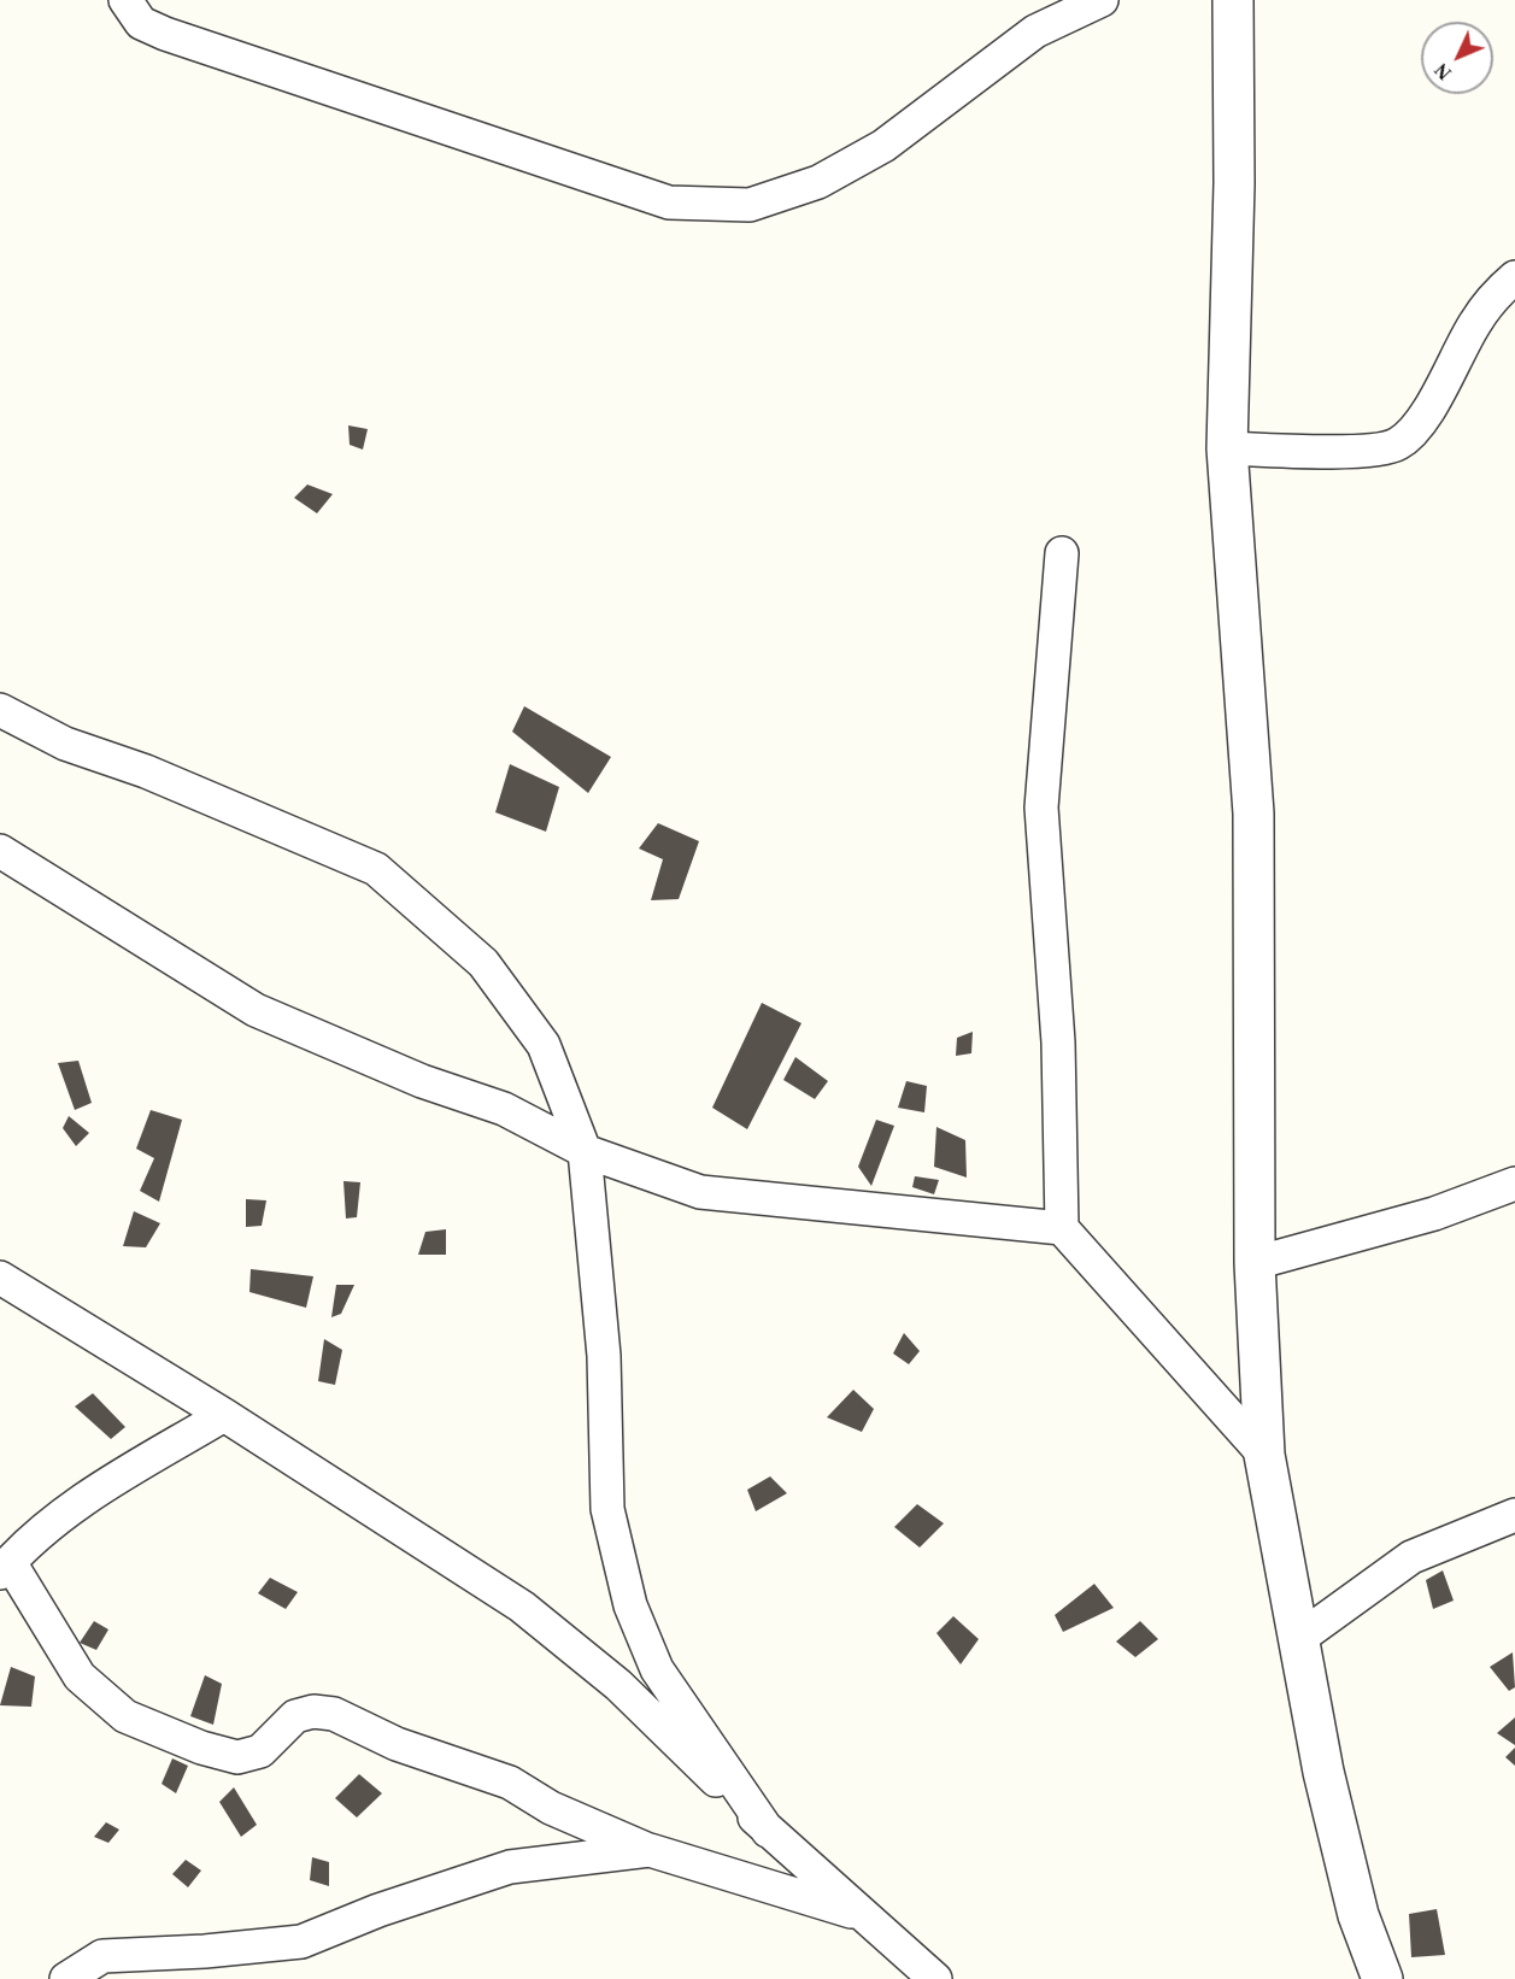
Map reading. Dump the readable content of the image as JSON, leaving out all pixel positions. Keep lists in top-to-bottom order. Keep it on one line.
{"north":"bottom left"}
